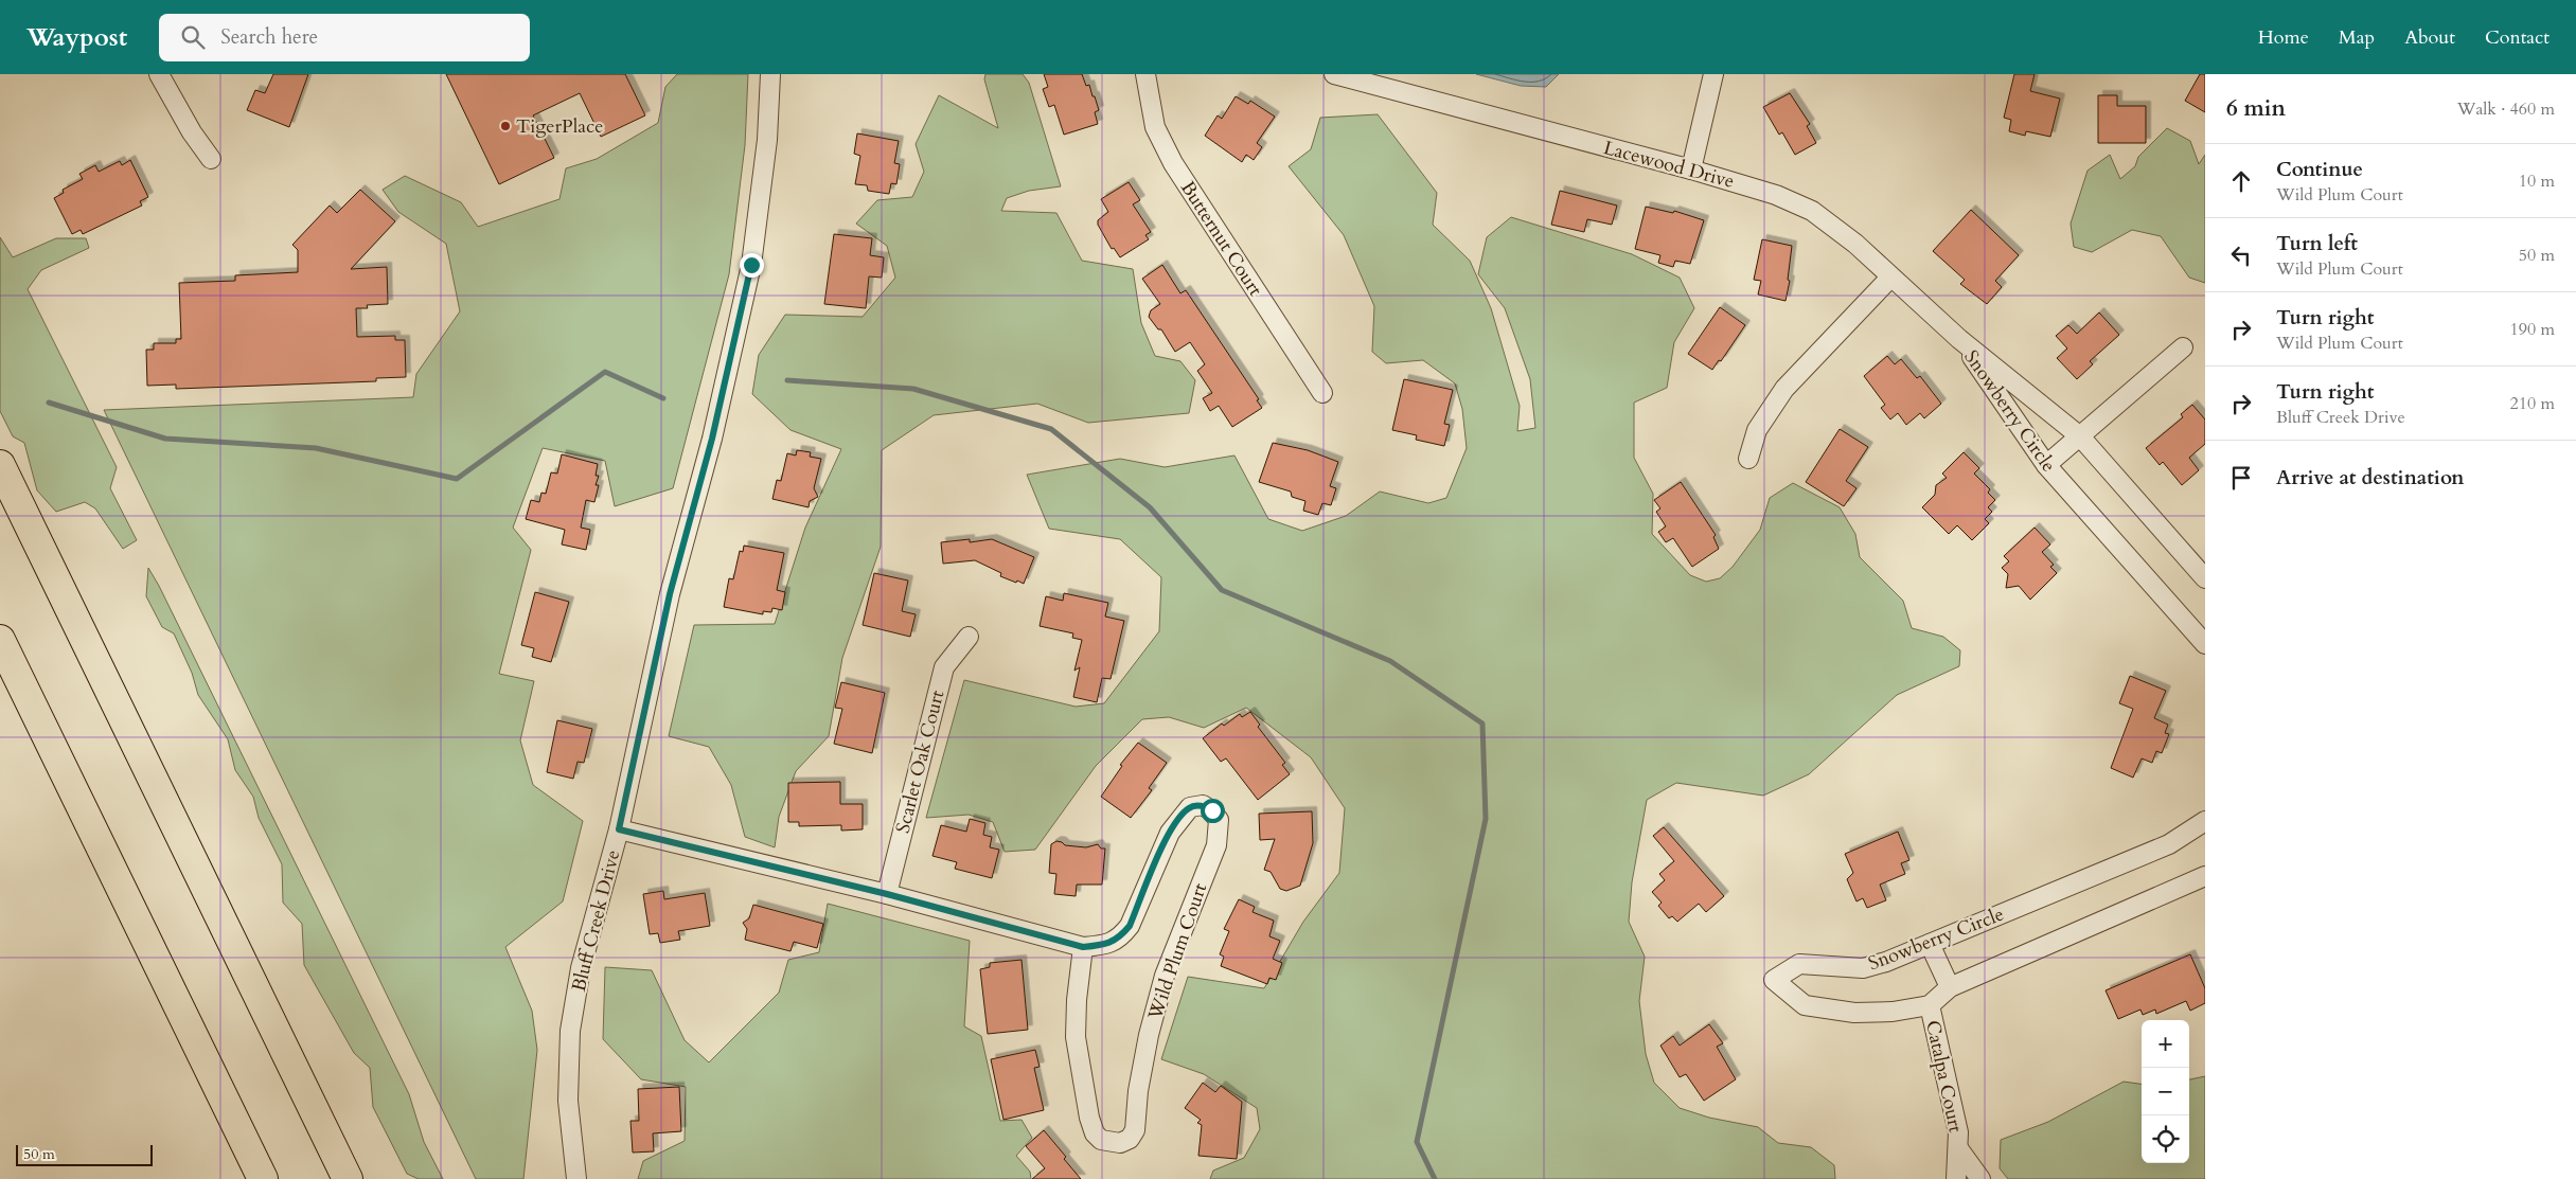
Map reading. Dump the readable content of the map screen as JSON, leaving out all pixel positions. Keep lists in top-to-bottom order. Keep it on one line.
{"streets":{"street":["Lacewood Drive","Butternut Court","Snowberry Circle","Scarlet Oak Court","Bluff Creek Drive","Wild Plum Court","Catalpa Court"]},"crossings":[["Lacewood Drive","Snowberry Circle"],["Snowberry Circle","Catalpa Court"],["Scarlet Oak Court","Wild Plum Court"],["Bluff Creek Drive","Wild Plum Court"]],"places":["TigerPlace"],"scale_bar":"50 m","page":{"header":"Waypost","search":"Search here","nav":["Home","Map","About","Contact"],"heading":["6 min","Walk · 460 m"],"list":[["Continue","Wild Plum Court","10 m"],["Turn left","Wild Plum Court","50 m"],["Turn right","Wild Plum Court","190 m"],["Turn right","Bluff Creek Drive","210 m"],"Arrive at destination"],"map_buttons":["+","−"],"scale":"50 m"}}
